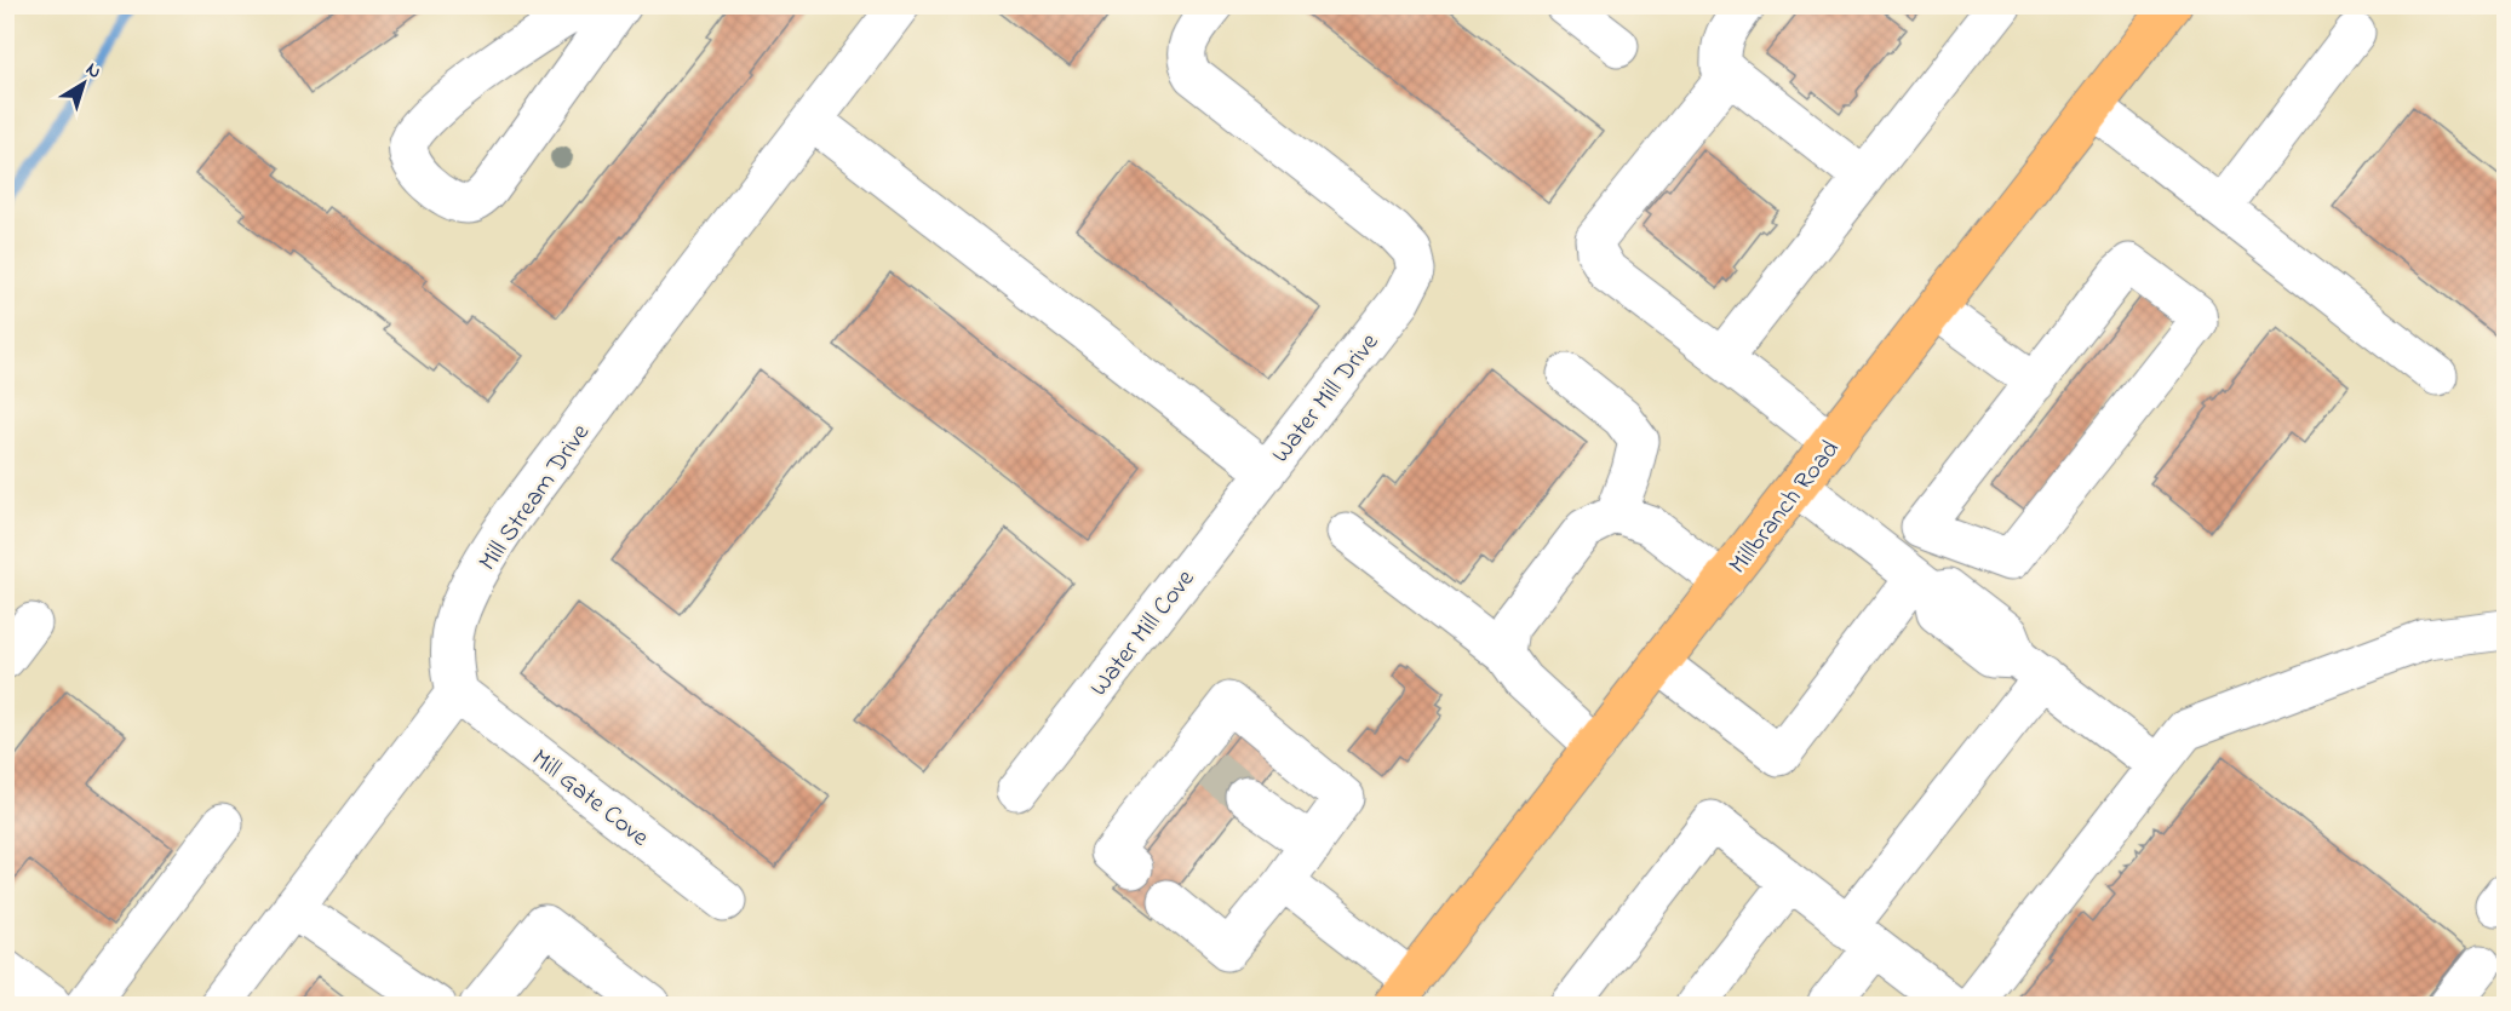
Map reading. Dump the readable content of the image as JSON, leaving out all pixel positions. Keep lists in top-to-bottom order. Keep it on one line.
{"streets":{"main road":["Millbranch Road"],"street":["Water Mill Drive","Mill Stream Drive","Water Mill Cove","Mill Gate Cove"]},"crossings":[["Water Mill Drive","Mill Stream Drive"],["Water Mill Drive","Water Mill Cove"],["Mill Stream Drive","Mill Gate Cove"]],"north":"top right"}
